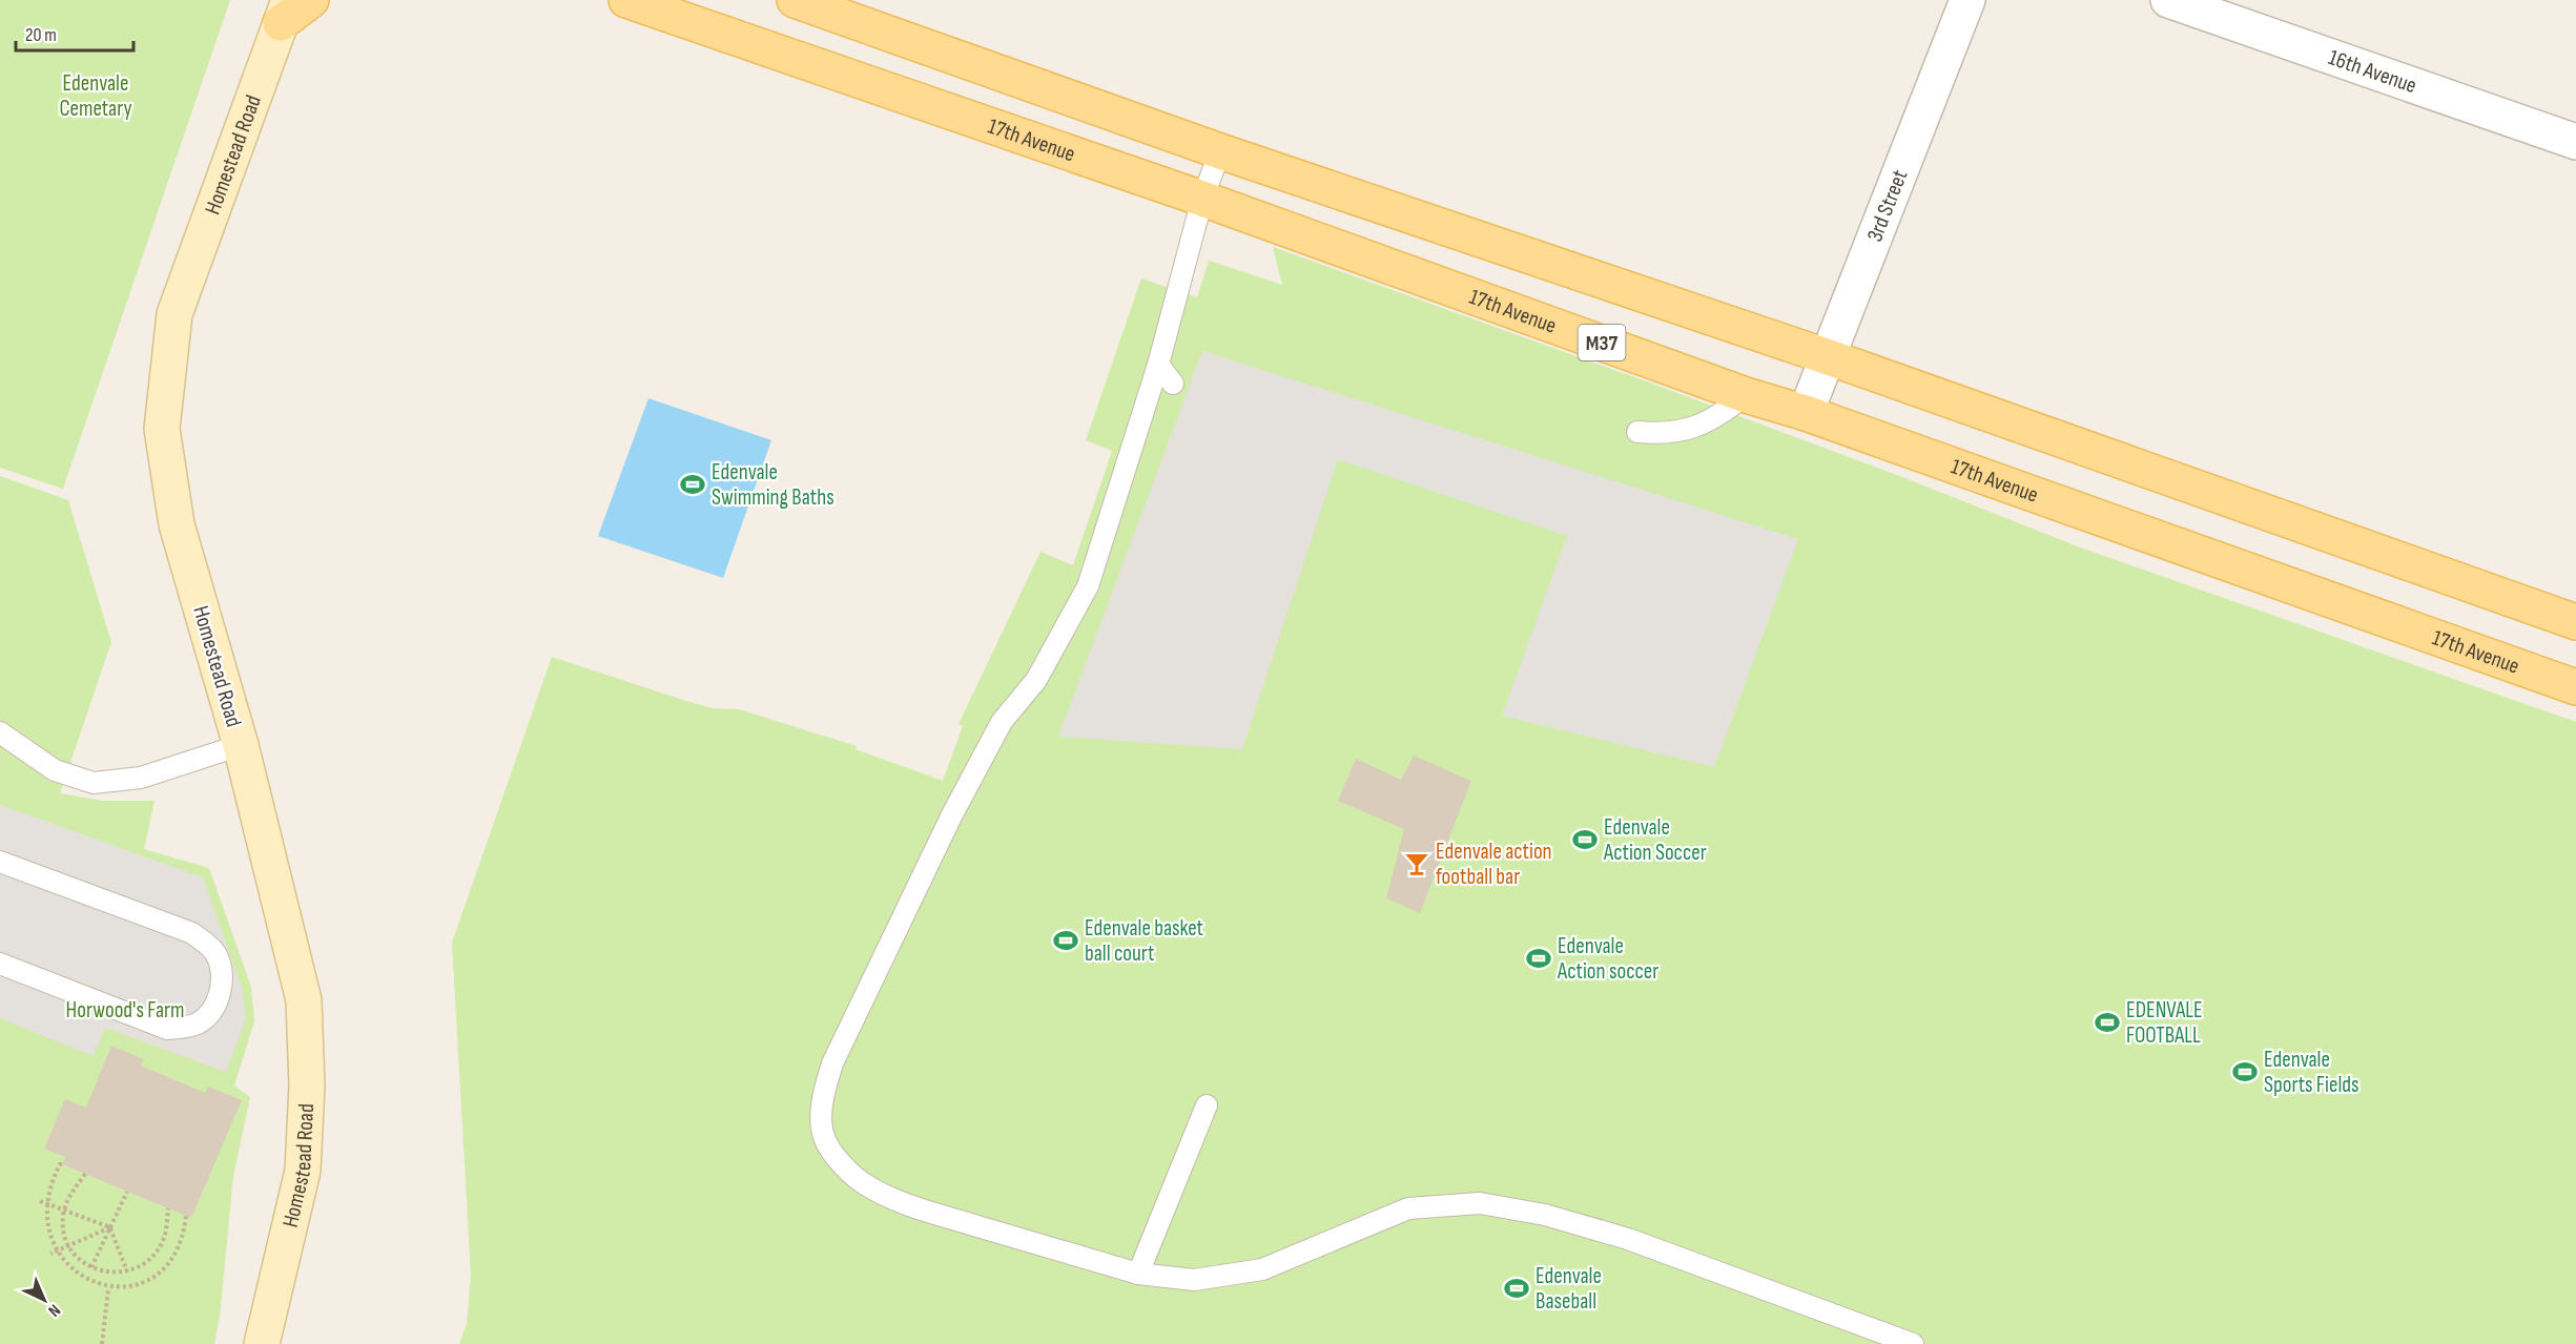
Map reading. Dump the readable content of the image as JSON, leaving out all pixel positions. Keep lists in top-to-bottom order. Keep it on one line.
{"streets":{"main road":["17th Avenue","Homestead Road","M37"],"street":["16th Avenue","3rd Street"]},"crossings":[["17th Avenue","3rd Street"]],"parks":["Edenvale Cemetary","Horwood's Farm"],"places":{"sports":["Edenvale Swimming Baths","Edenvale Action Soccer","Edenvale basket ball court","Edenvale Action soccer","EDENVALE FOOTBALL","Edenvale Sports Fields","Edenvale Baseball"],"bar":["Edenvale action football bar"]},"scale_bar":"20 m","north":"bottom right"}
